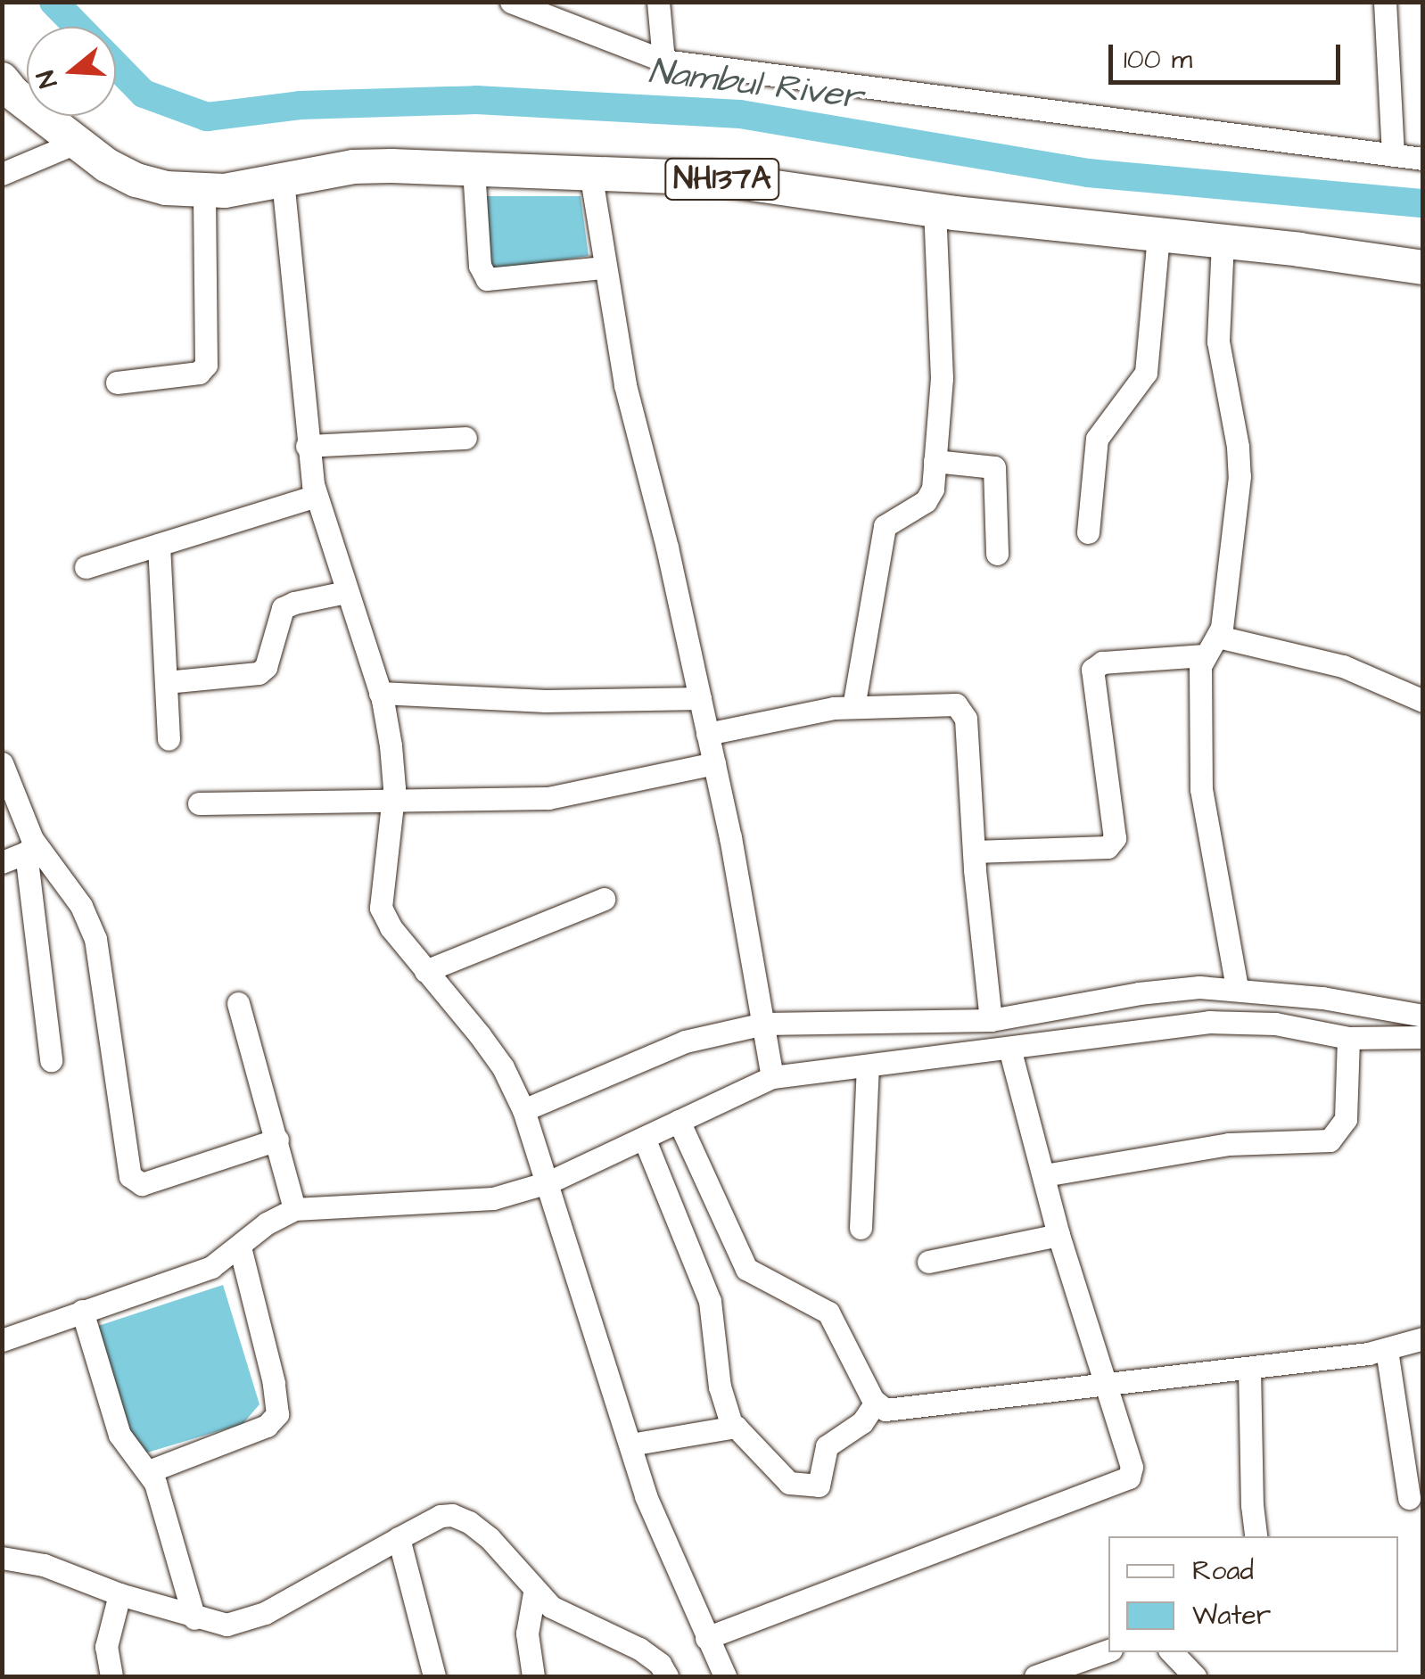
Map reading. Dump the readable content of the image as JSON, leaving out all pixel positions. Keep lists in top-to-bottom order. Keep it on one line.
{"streets":{"highway":["NH137A"]},"water":["Nambul River"],"legend":["Road","Water"],"scale_bar":"100 m","north":"left"}
